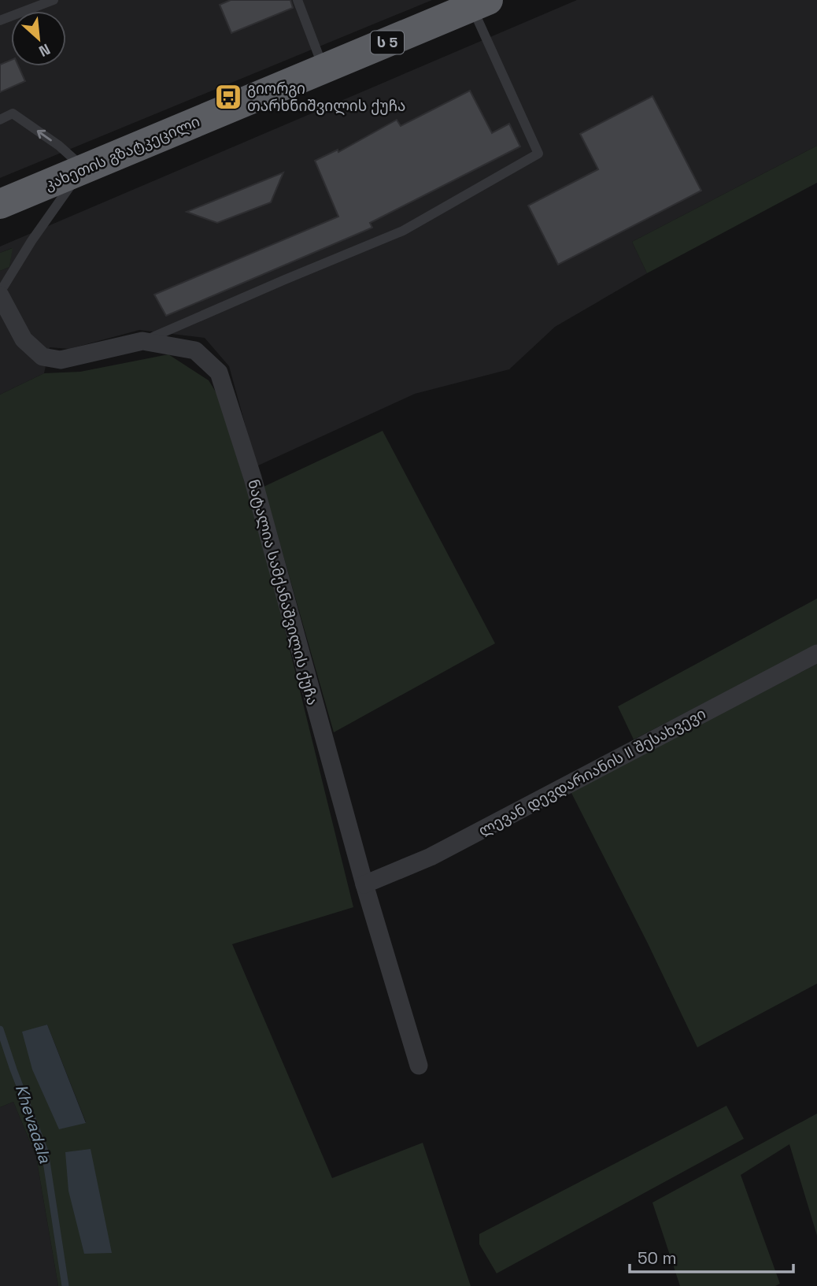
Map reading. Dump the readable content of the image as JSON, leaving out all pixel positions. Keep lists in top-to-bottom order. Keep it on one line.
{"streets":{"highway":["ს 5","კახეთის გზატკეცილი"],"street":["ნატალია სამქანაშვილის ქუჩა","ლევან დევდარიანის II შესახვევი"]},"crossings":[["კახეთის გზატკეცილი","ნატალია სამქანაშვილის ქუჩა"],["ნატალია სამქანაშვილის ქუჩა","ლევან დევდარიანის II შესახვევი"]],"water":["Khevadala"],"places":{"bus stop":["გიორგი თარხნიშვილის ქუჩა"]},"scale_bar":"50 m","north":"bottom right"}
